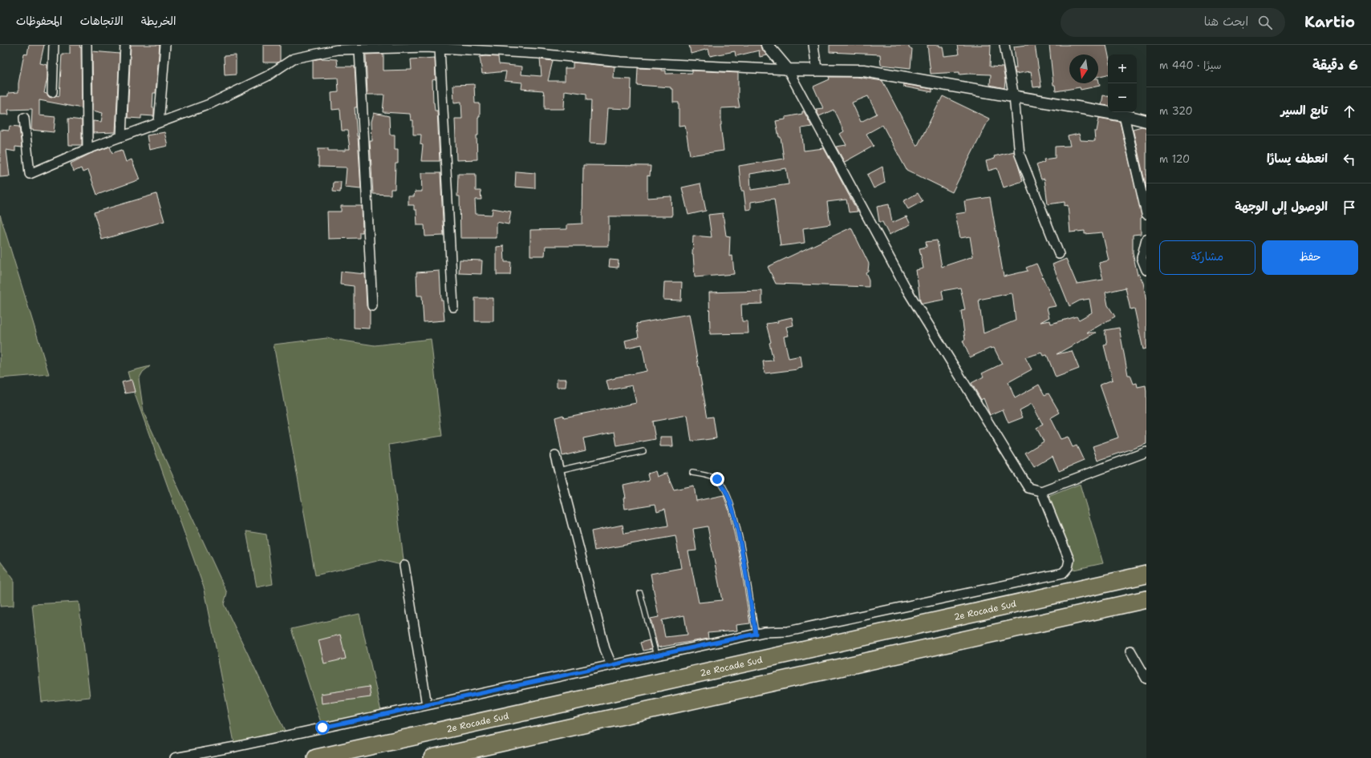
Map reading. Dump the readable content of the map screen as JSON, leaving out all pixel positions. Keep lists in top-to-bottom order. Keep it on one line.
{"streets":{"highway":["2e Rocade Sud"]},"north":"bottom","page":{"header":"Kartio","search":"ابحث هنا","nav":["الخريطة","الاتجاهات","المحفوظات"],"heading":["6 دقيقة","سيرًا · 440 m"],"map_buttons":["+","−"],"list":[["تابع السير","320 m"],["انعطف يسارًا","120 m"],"الوصول إلى الوجهة"],"buttons":["حفظ","مشاركة"]}}
